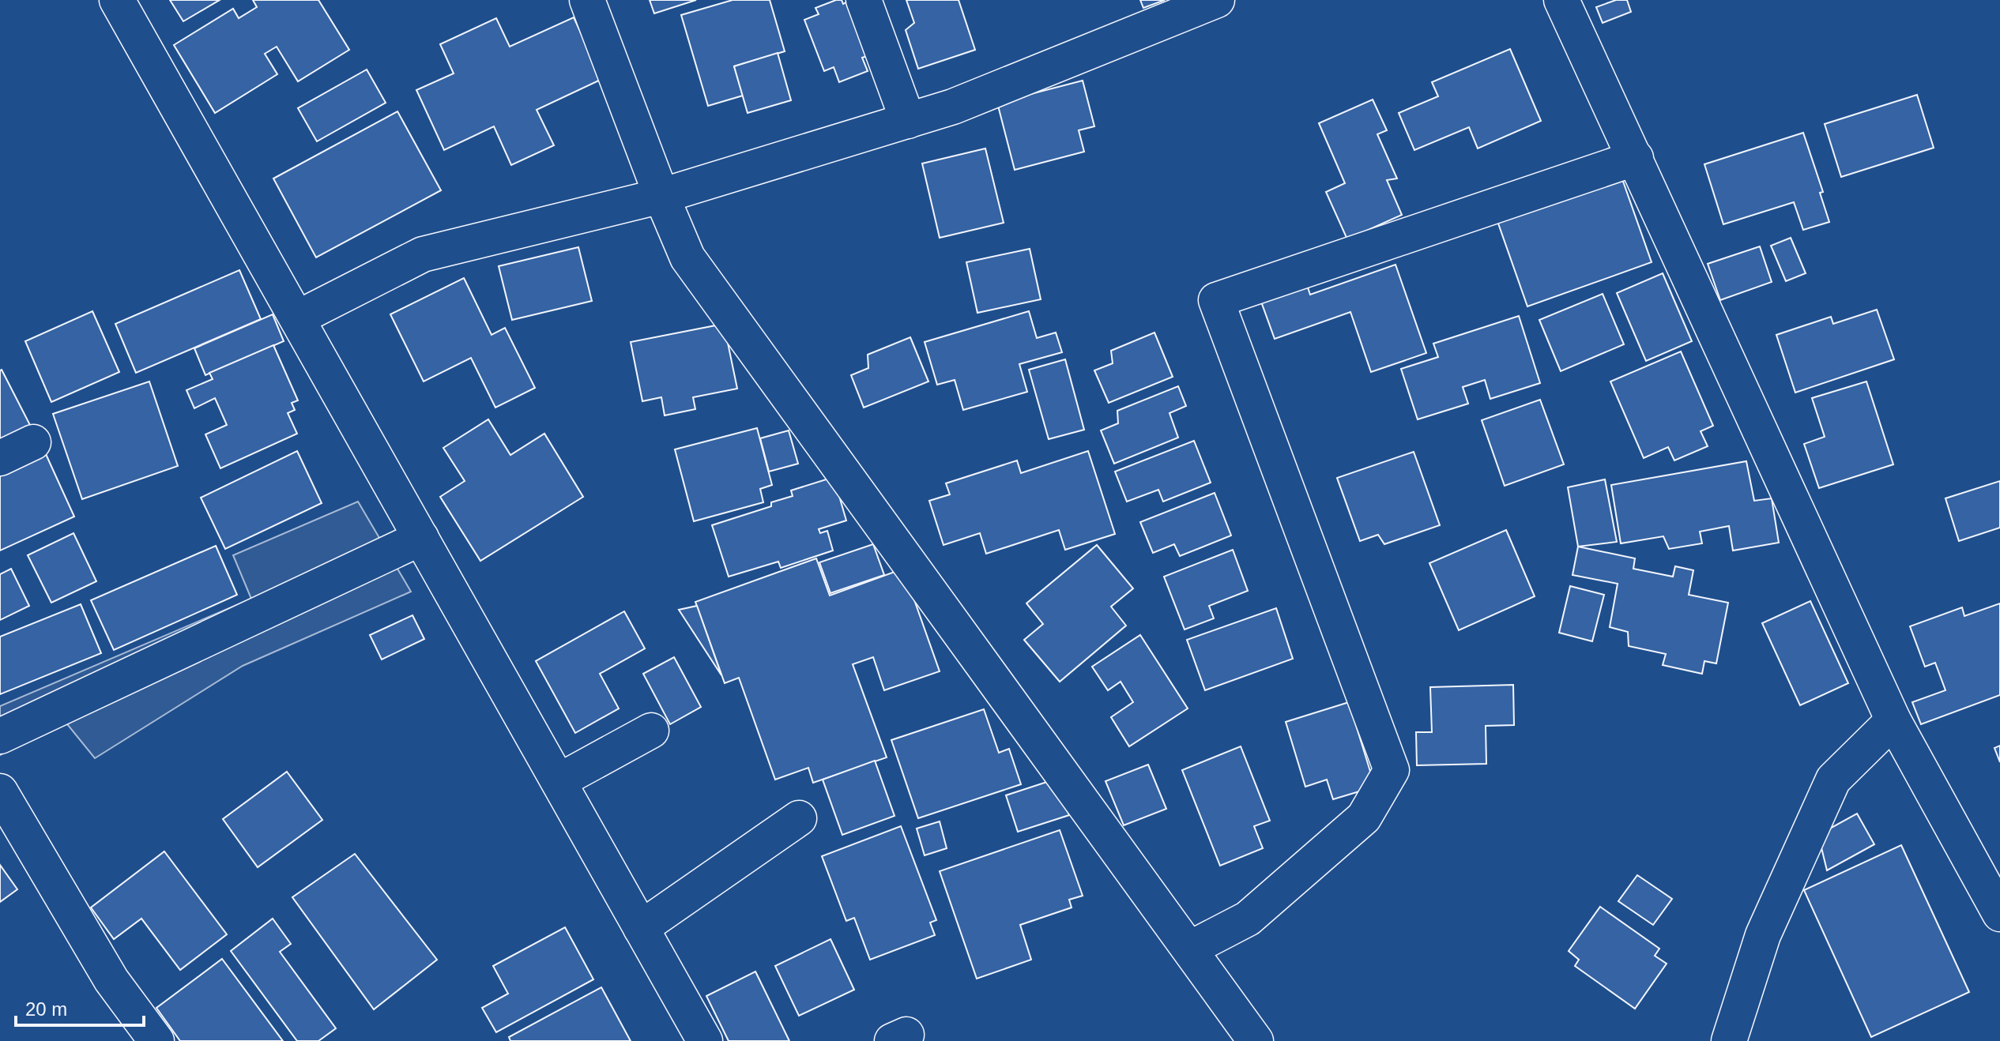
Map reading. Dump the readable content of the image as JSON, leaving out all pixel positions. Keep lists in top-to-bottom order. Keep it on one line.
{"scale_bar":"20 m"}
